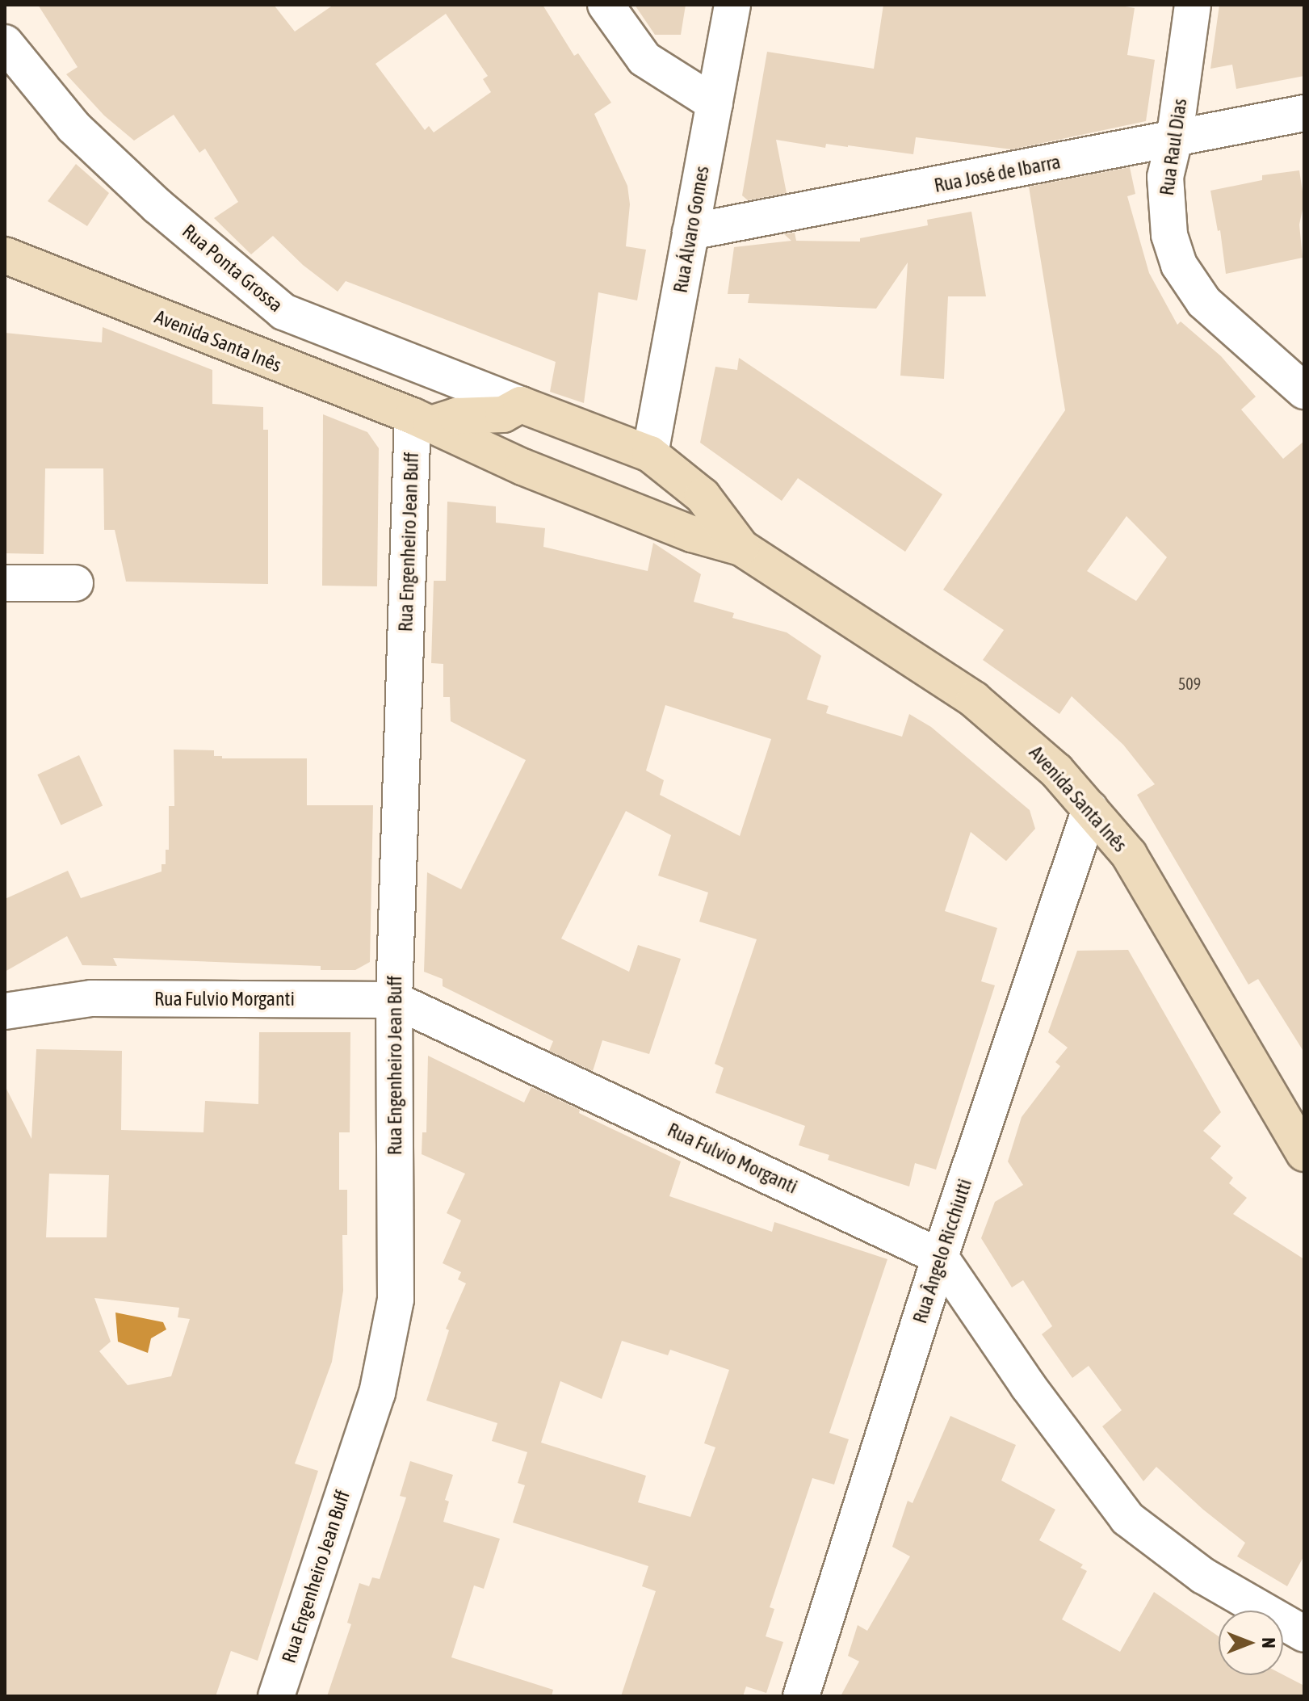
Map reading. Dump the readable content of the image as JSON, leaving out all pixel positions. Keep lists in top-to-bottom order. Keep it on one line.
{"streets":{"main road":["Avenida Santa Inês"],"street":["Rua Raul Dias","Rua José de Ibarra","Rua Álvaro Gomes","Rua Ponta Grossa","Rua Engenheiro Jean Buff","Rua Fulvio Morganti","Rua Ângelo Ricchiutti"]},"crossings":[["Rua Raul Dias","Rua José de Ibarra"],["Rua José de Ibarra","Rua Álvaro Gomes"],["Rua Álvaro Gomes","Avenida Santa Inês"],["Rua Ponta Grossa","Avenida Santa Inês"],["Avenida Santa Inês","Rua Engenheiro Jean Buff"],["Avenida Santa Inês","Rua Ângelo Ricchiutti"],["Rua Engenheiro Jean Buff","Rua Fulvio Morganti"],["Rua Fulvio Morganti","Rua Ângelo Ricchiutti"]],"house_numbers":["509"],"north":"right"}
